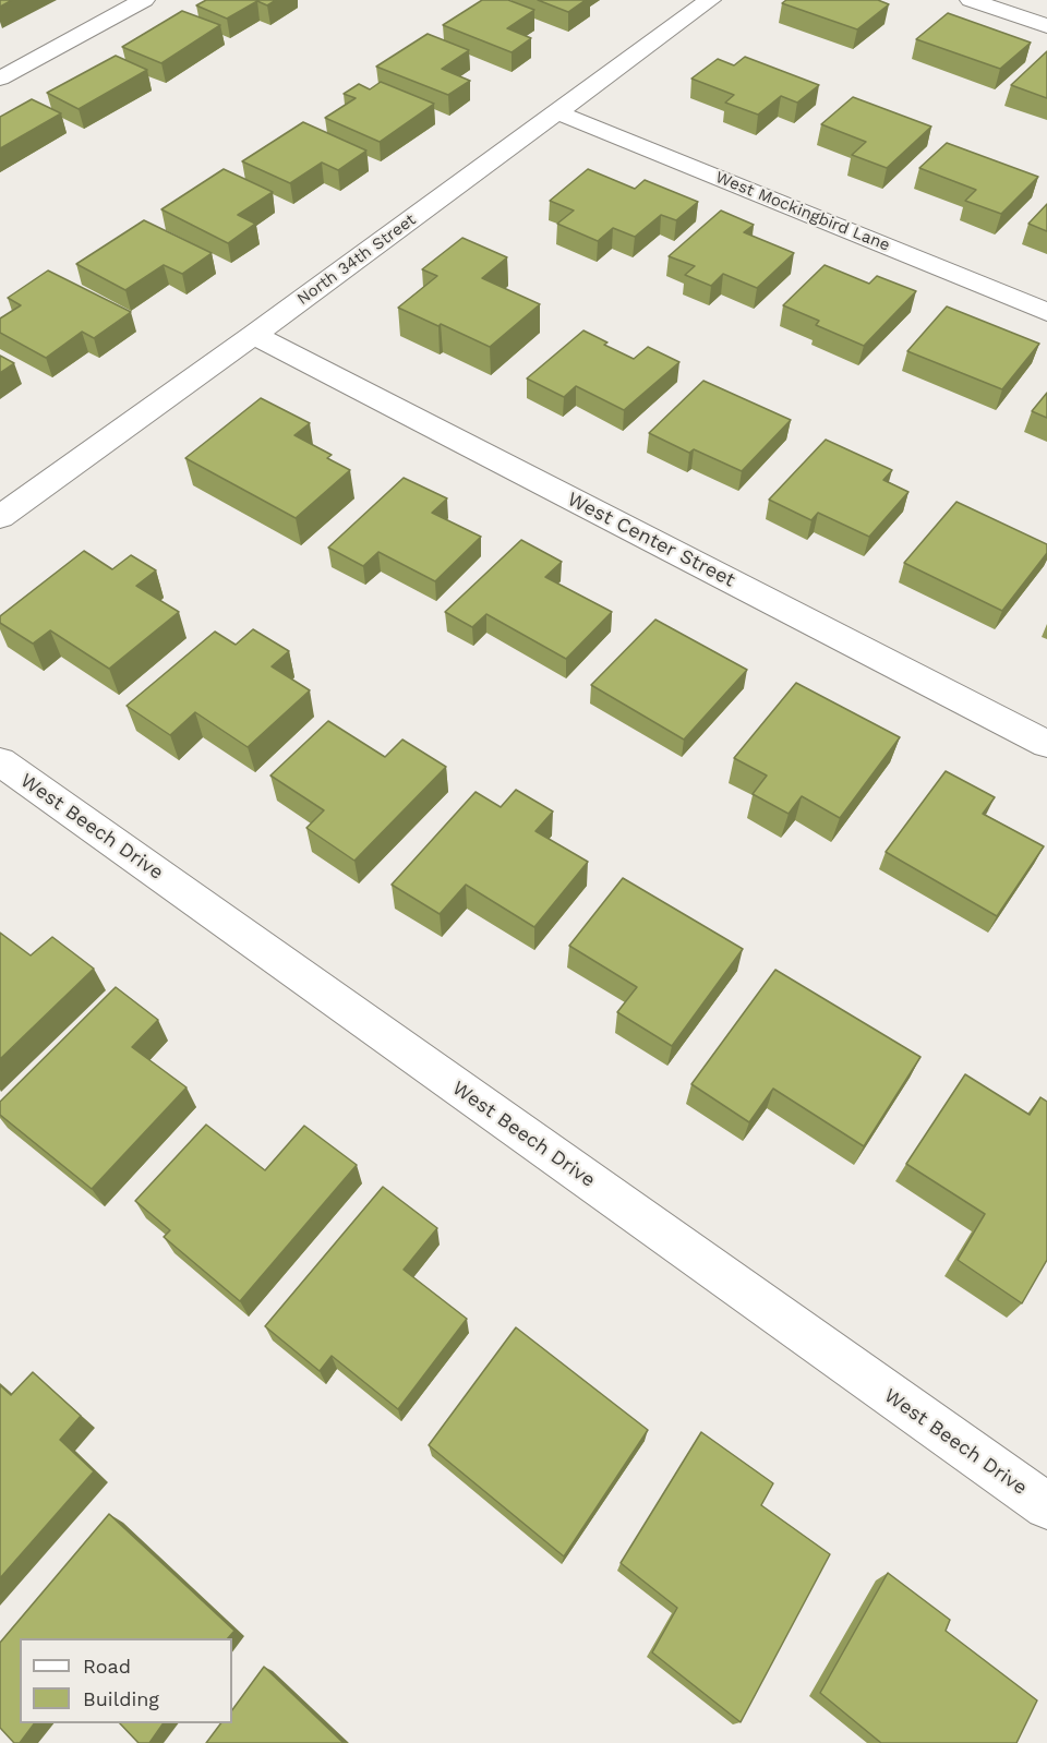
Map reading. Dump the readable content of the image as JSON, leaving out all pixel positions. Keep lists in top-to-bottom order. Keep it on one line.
{"streets":{"street":["West Mockingbird Lane","North 34th Street","West Center Street","West Beech Drive"]},"crossings":[["West Mockingbird Lane","North 34th Street"],["North 34th Street","West Center Street"]],"legend":["Road","Building"]}
